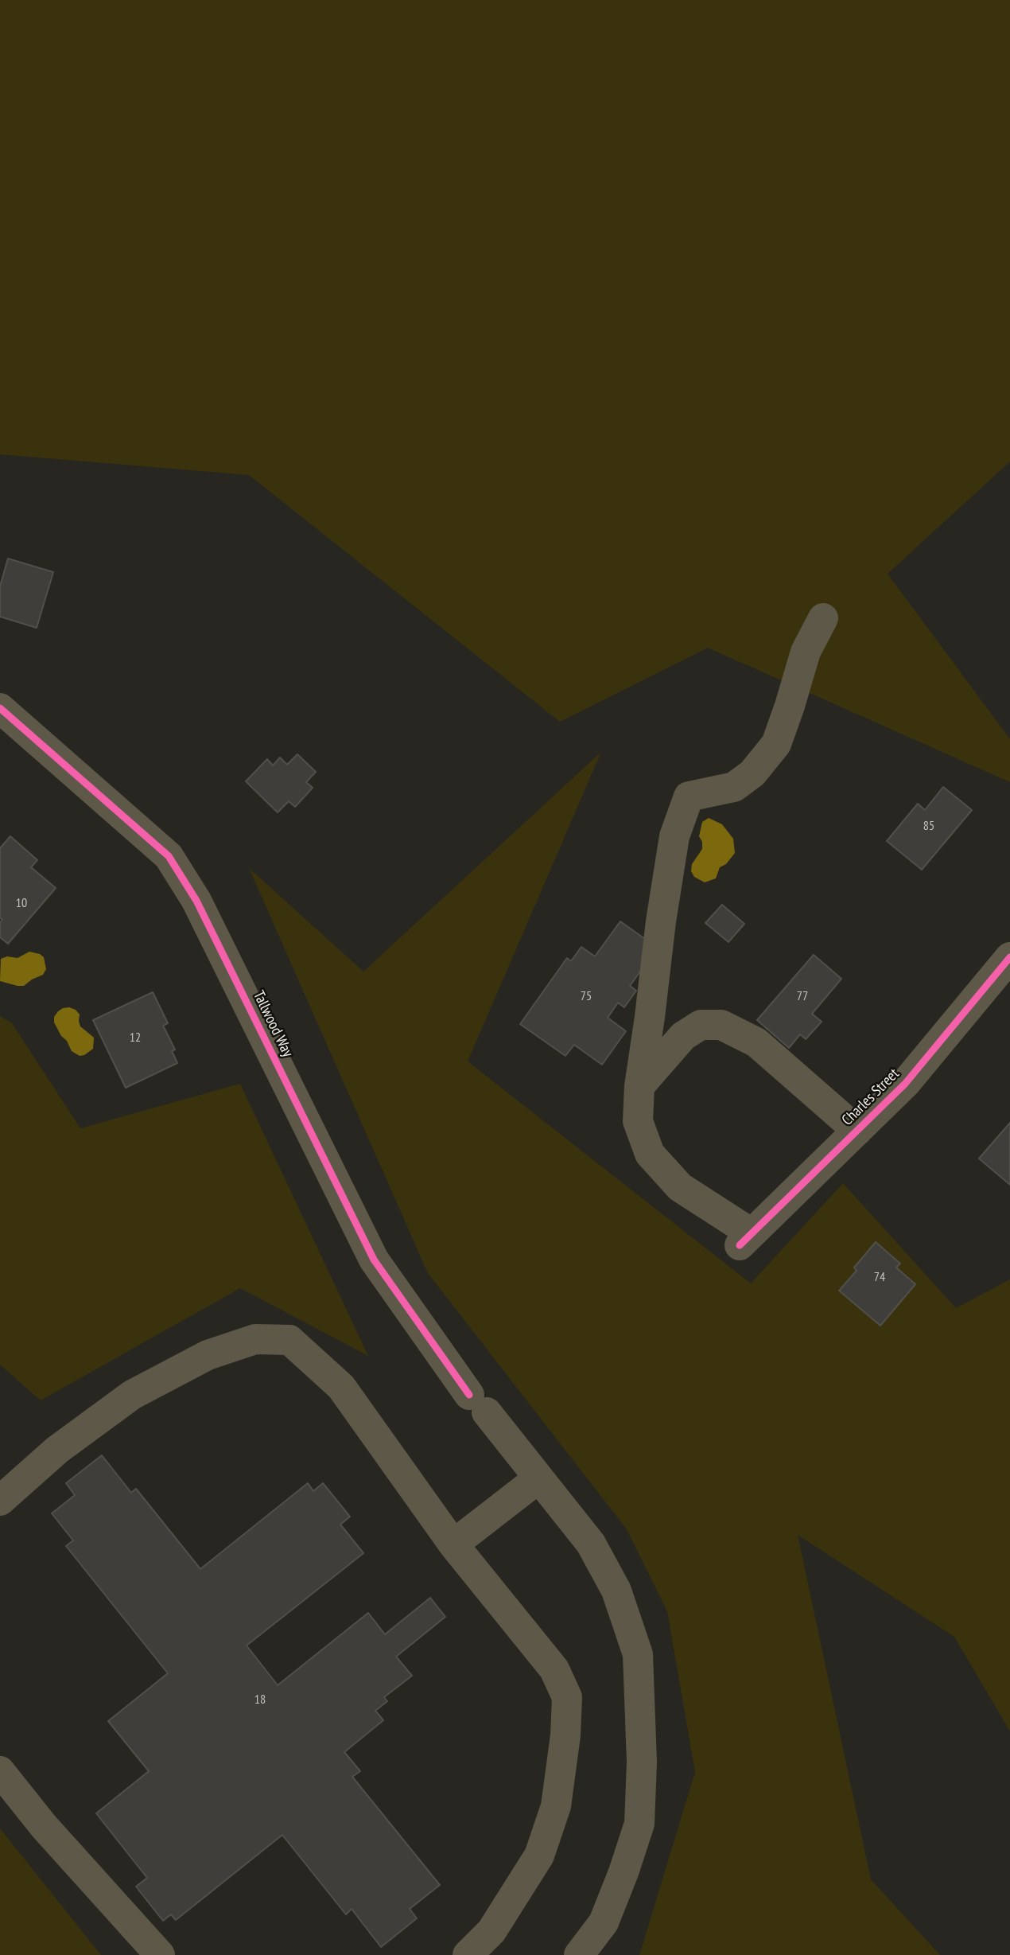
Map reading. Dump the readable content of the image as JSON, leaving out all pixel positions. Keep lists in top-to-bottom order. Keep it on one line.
{"streets":{"street":["Tallwood Way","Charles Street"]},"house_numbers":["85","10","75","77","12","74","18"]}
